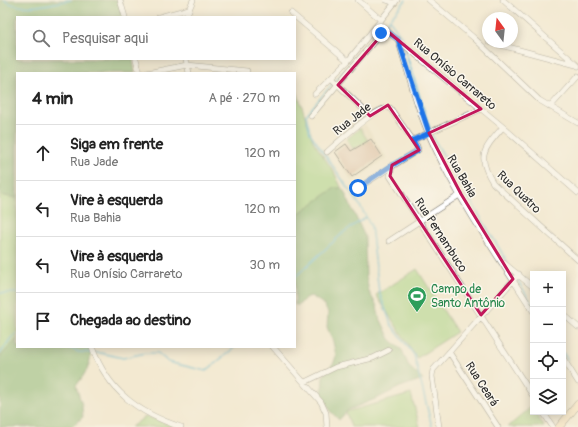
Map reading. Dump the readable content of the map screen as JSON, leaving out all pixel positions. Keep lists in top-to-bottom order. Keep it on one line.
{"streets":{"street":["Rua Onísio Carrareto","Rua Jade","Rua Bahia","Rua Quatro","Rua Pernambuco","Rua Ceará"]},"crossings":[["Rua Onísio Carrareto","Rua Bahia"],["Rua Onísio Carrareto","Rua Quatro"]],"places":{"sports":["Campo de Santo Antônio"]},"north":"top","page":{"search":"Pesquisar aqui","heading":["4 min","A pé · 270 m"],"list":[["Siga em frente","Rua Jade","120 m"],["Vire à esquerda","Rua Bahia","120 m"],["Vire à esquerda","Rua Onísio Carrareto","30 m"],"Chegada ao destino"],"map_buttons":["+","−"]}}
